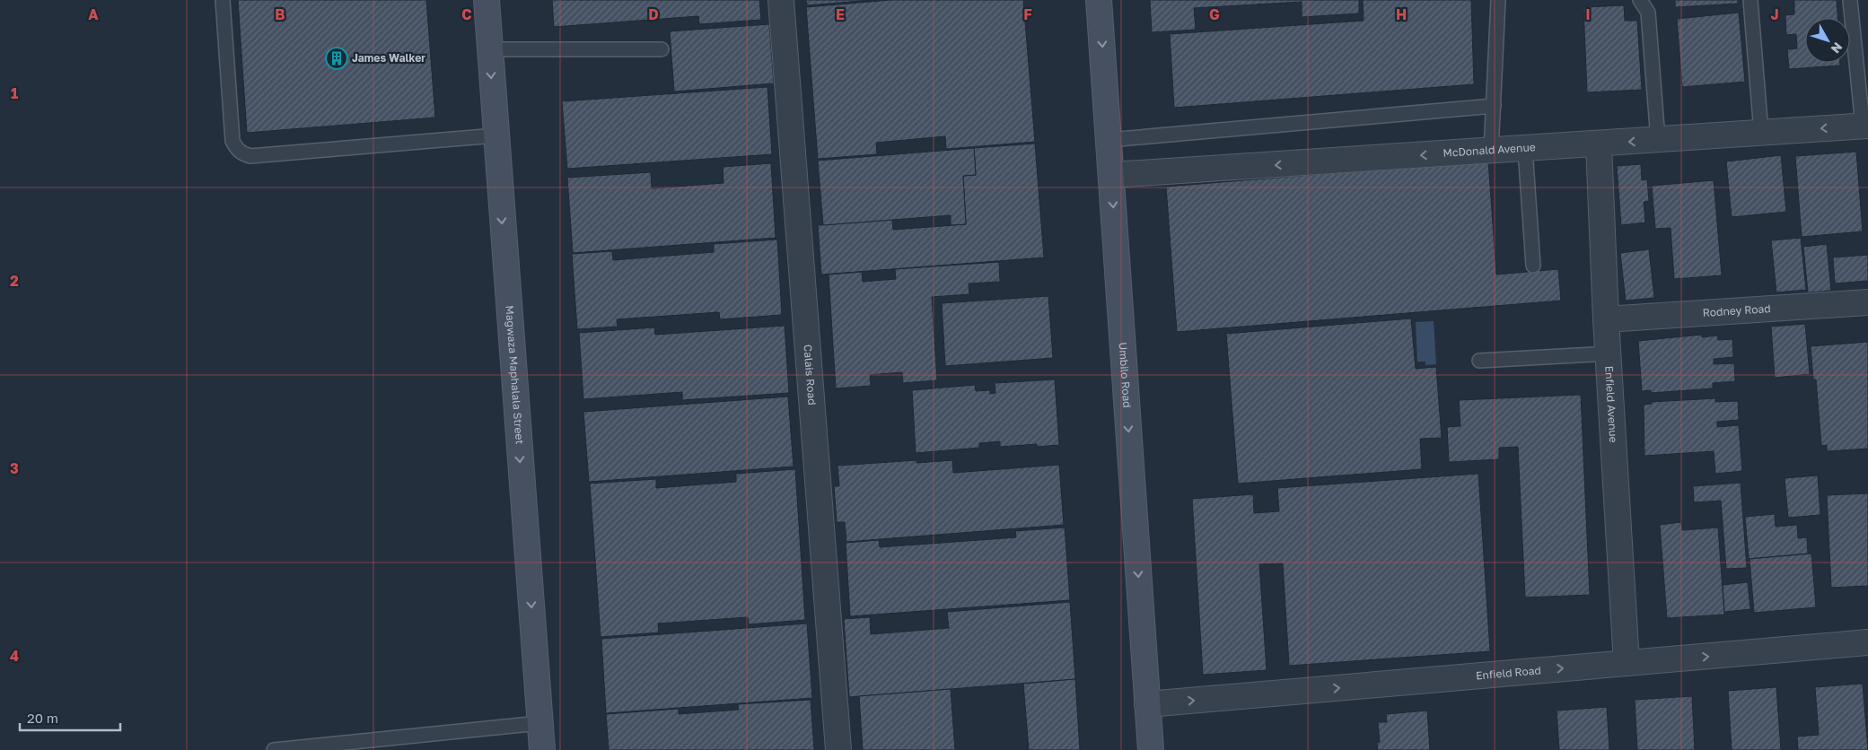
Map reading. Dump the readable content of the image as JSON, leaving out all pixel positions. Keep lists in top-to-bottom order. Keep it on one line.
{"streets":{"main road":["Magwaza Maphalala Street","Umbilo Road"],"street":["McDonald Avenue","Rodney Road","Calais Road","Enfield Avenue","Enfield Road"]},"crossings":[["McDonald Avenue","Umbilo Road"],["McDonald Avenue","Enfield Avenue"],["Rodney Road","Enfield Avenue"],["Umbilo Road","Enfield Road"],["Enfield Avenue","Enfield Road"]],"one_way":["McDonald Avenue","Magwaza Maphalala Street","Umbilo Road","Enfield Road"],"places":{"building":["James Walker"]},"scale_bar":"20 m","north":"bottom right","grid":{"columns":["A","B","C","D","E","F","G","H","I","J"],"rows":["1","2","3","4"]}}
